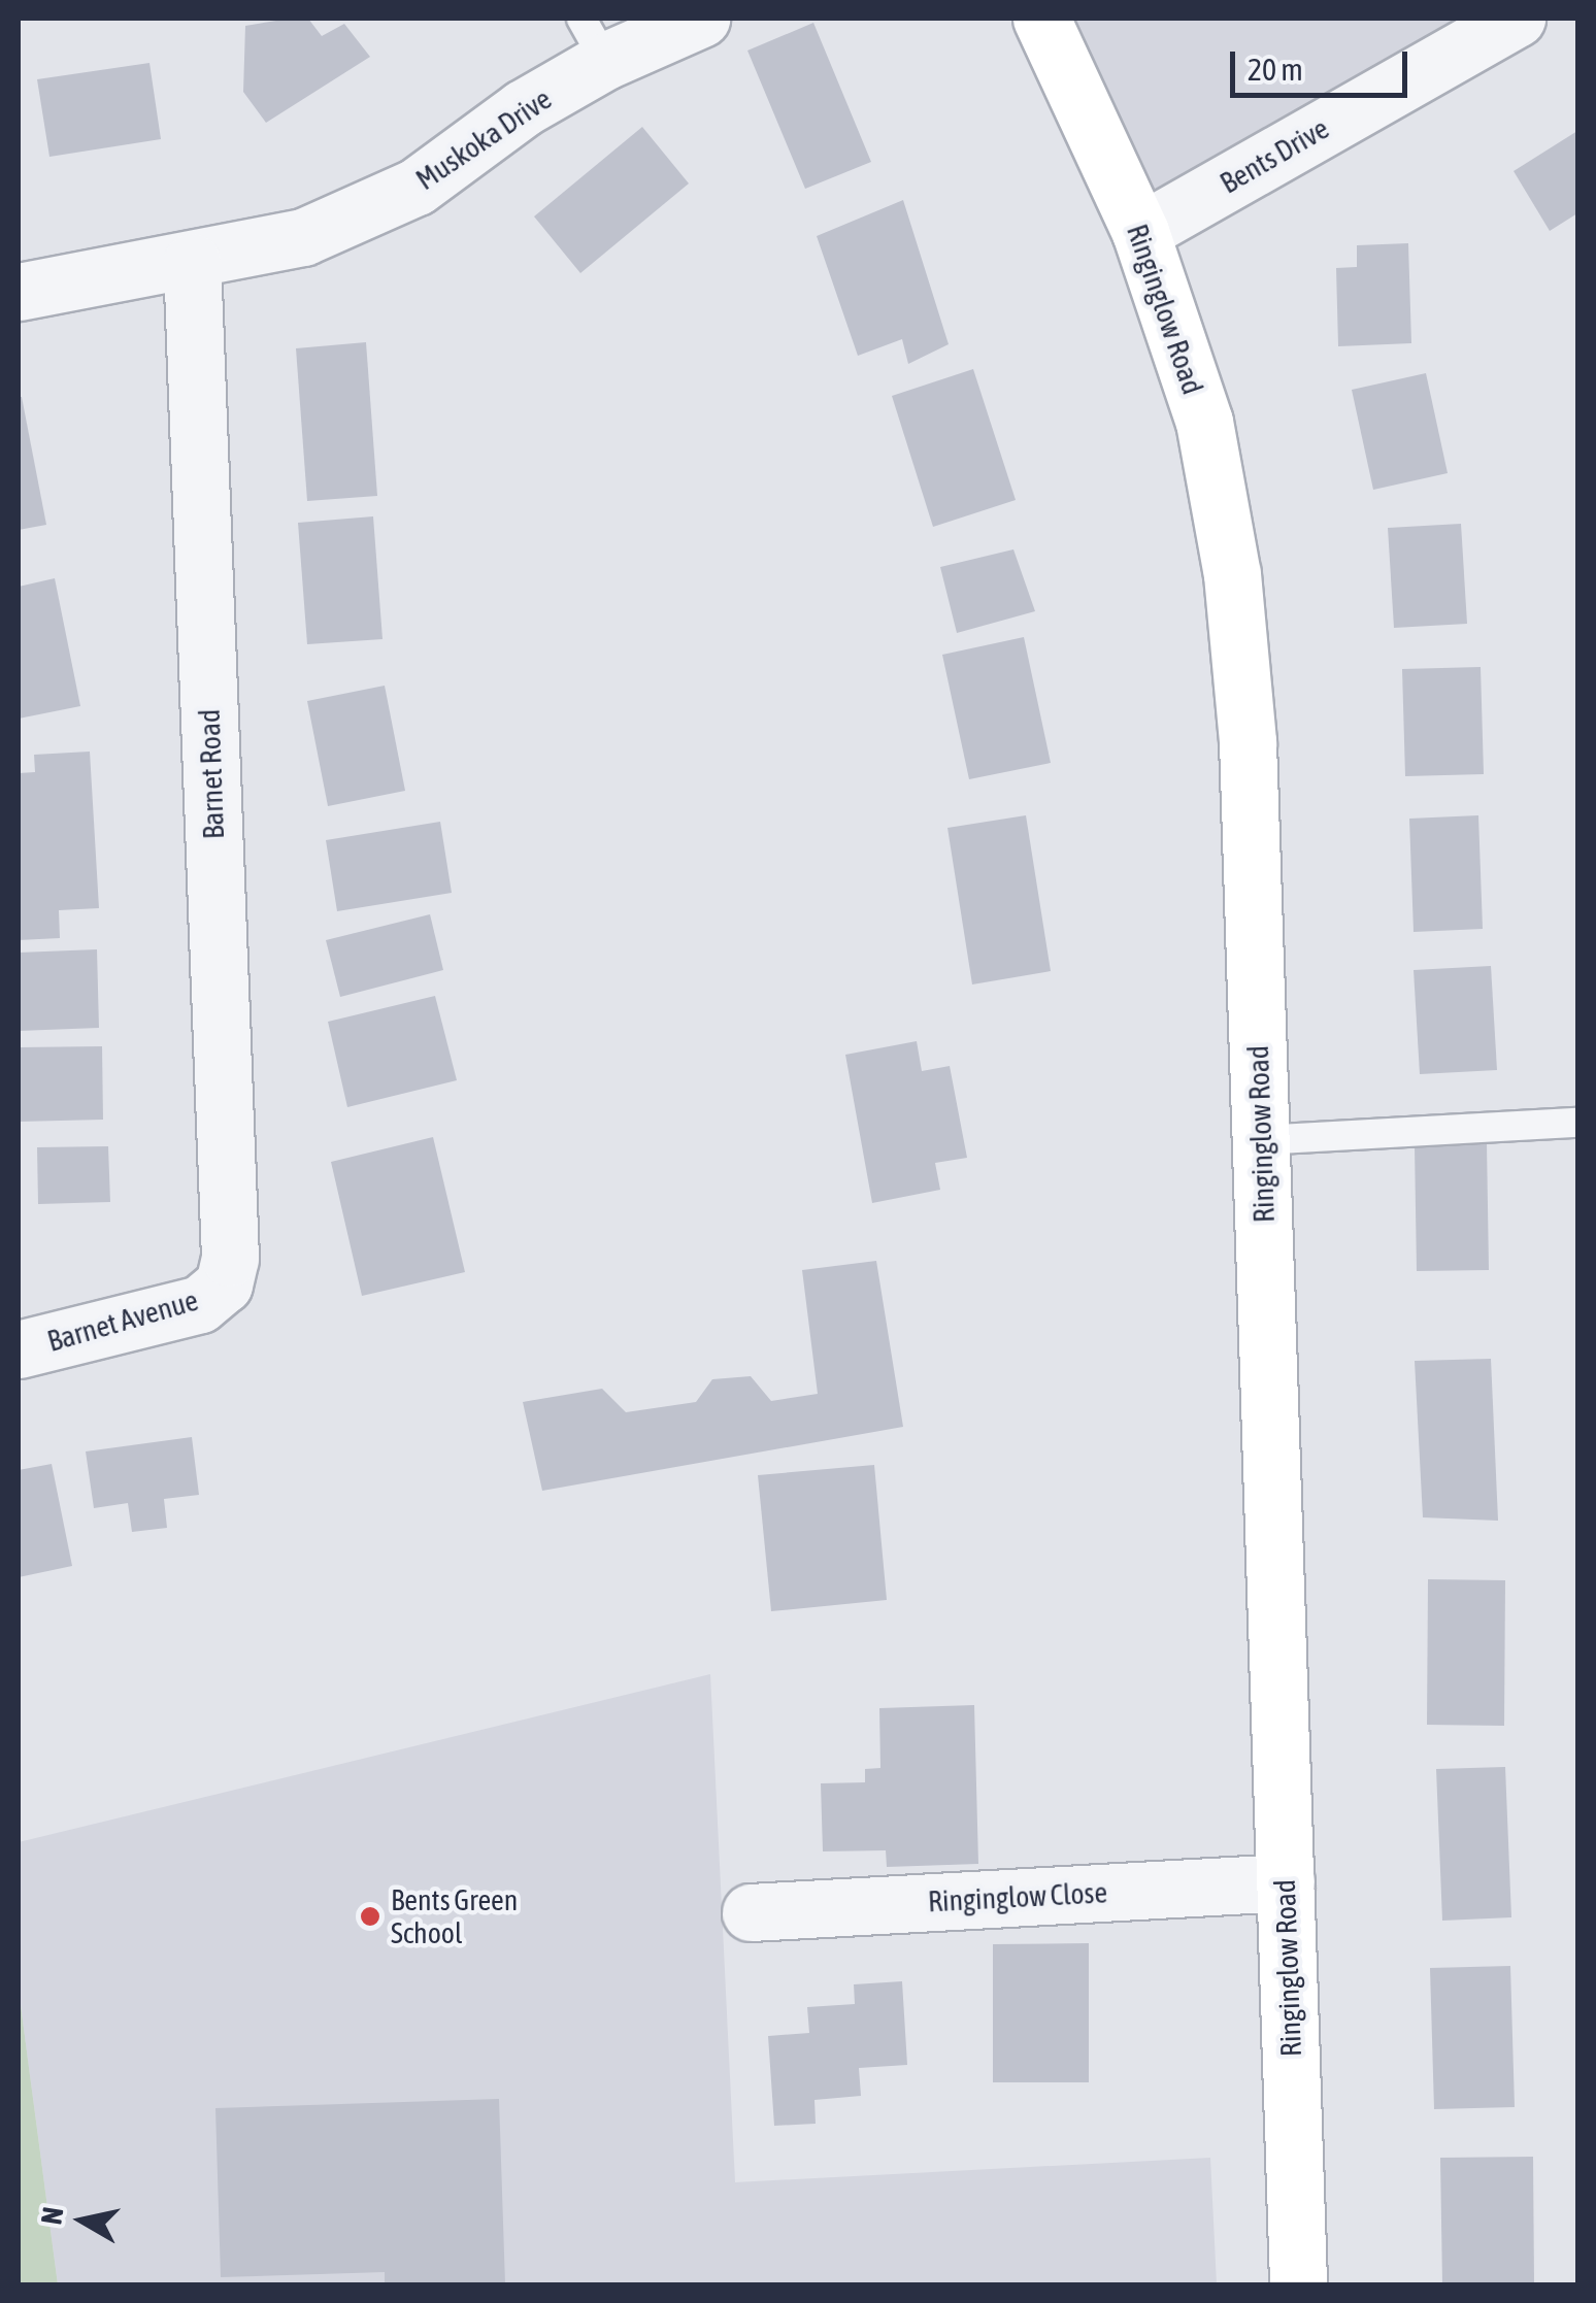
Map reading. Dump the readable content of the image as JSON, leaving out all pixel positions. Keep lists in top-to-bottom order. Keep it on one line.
{"streets":{"street":["Muskoka Drive","Bents Drive","Ringinglow Road","Barnet Road","Barnet Avenue","Ringinglow Close"]},"crossings":[["Muskoka Drive","Barnet Road"],["Bents Drive","Ringinglow Road"],["Ringinglow Road","Ringinglow Close"],["Barnet Road","Barnet Avenue"]],"places":["Bents Green School"],"scale_bar":"20 m","north":"left"}
